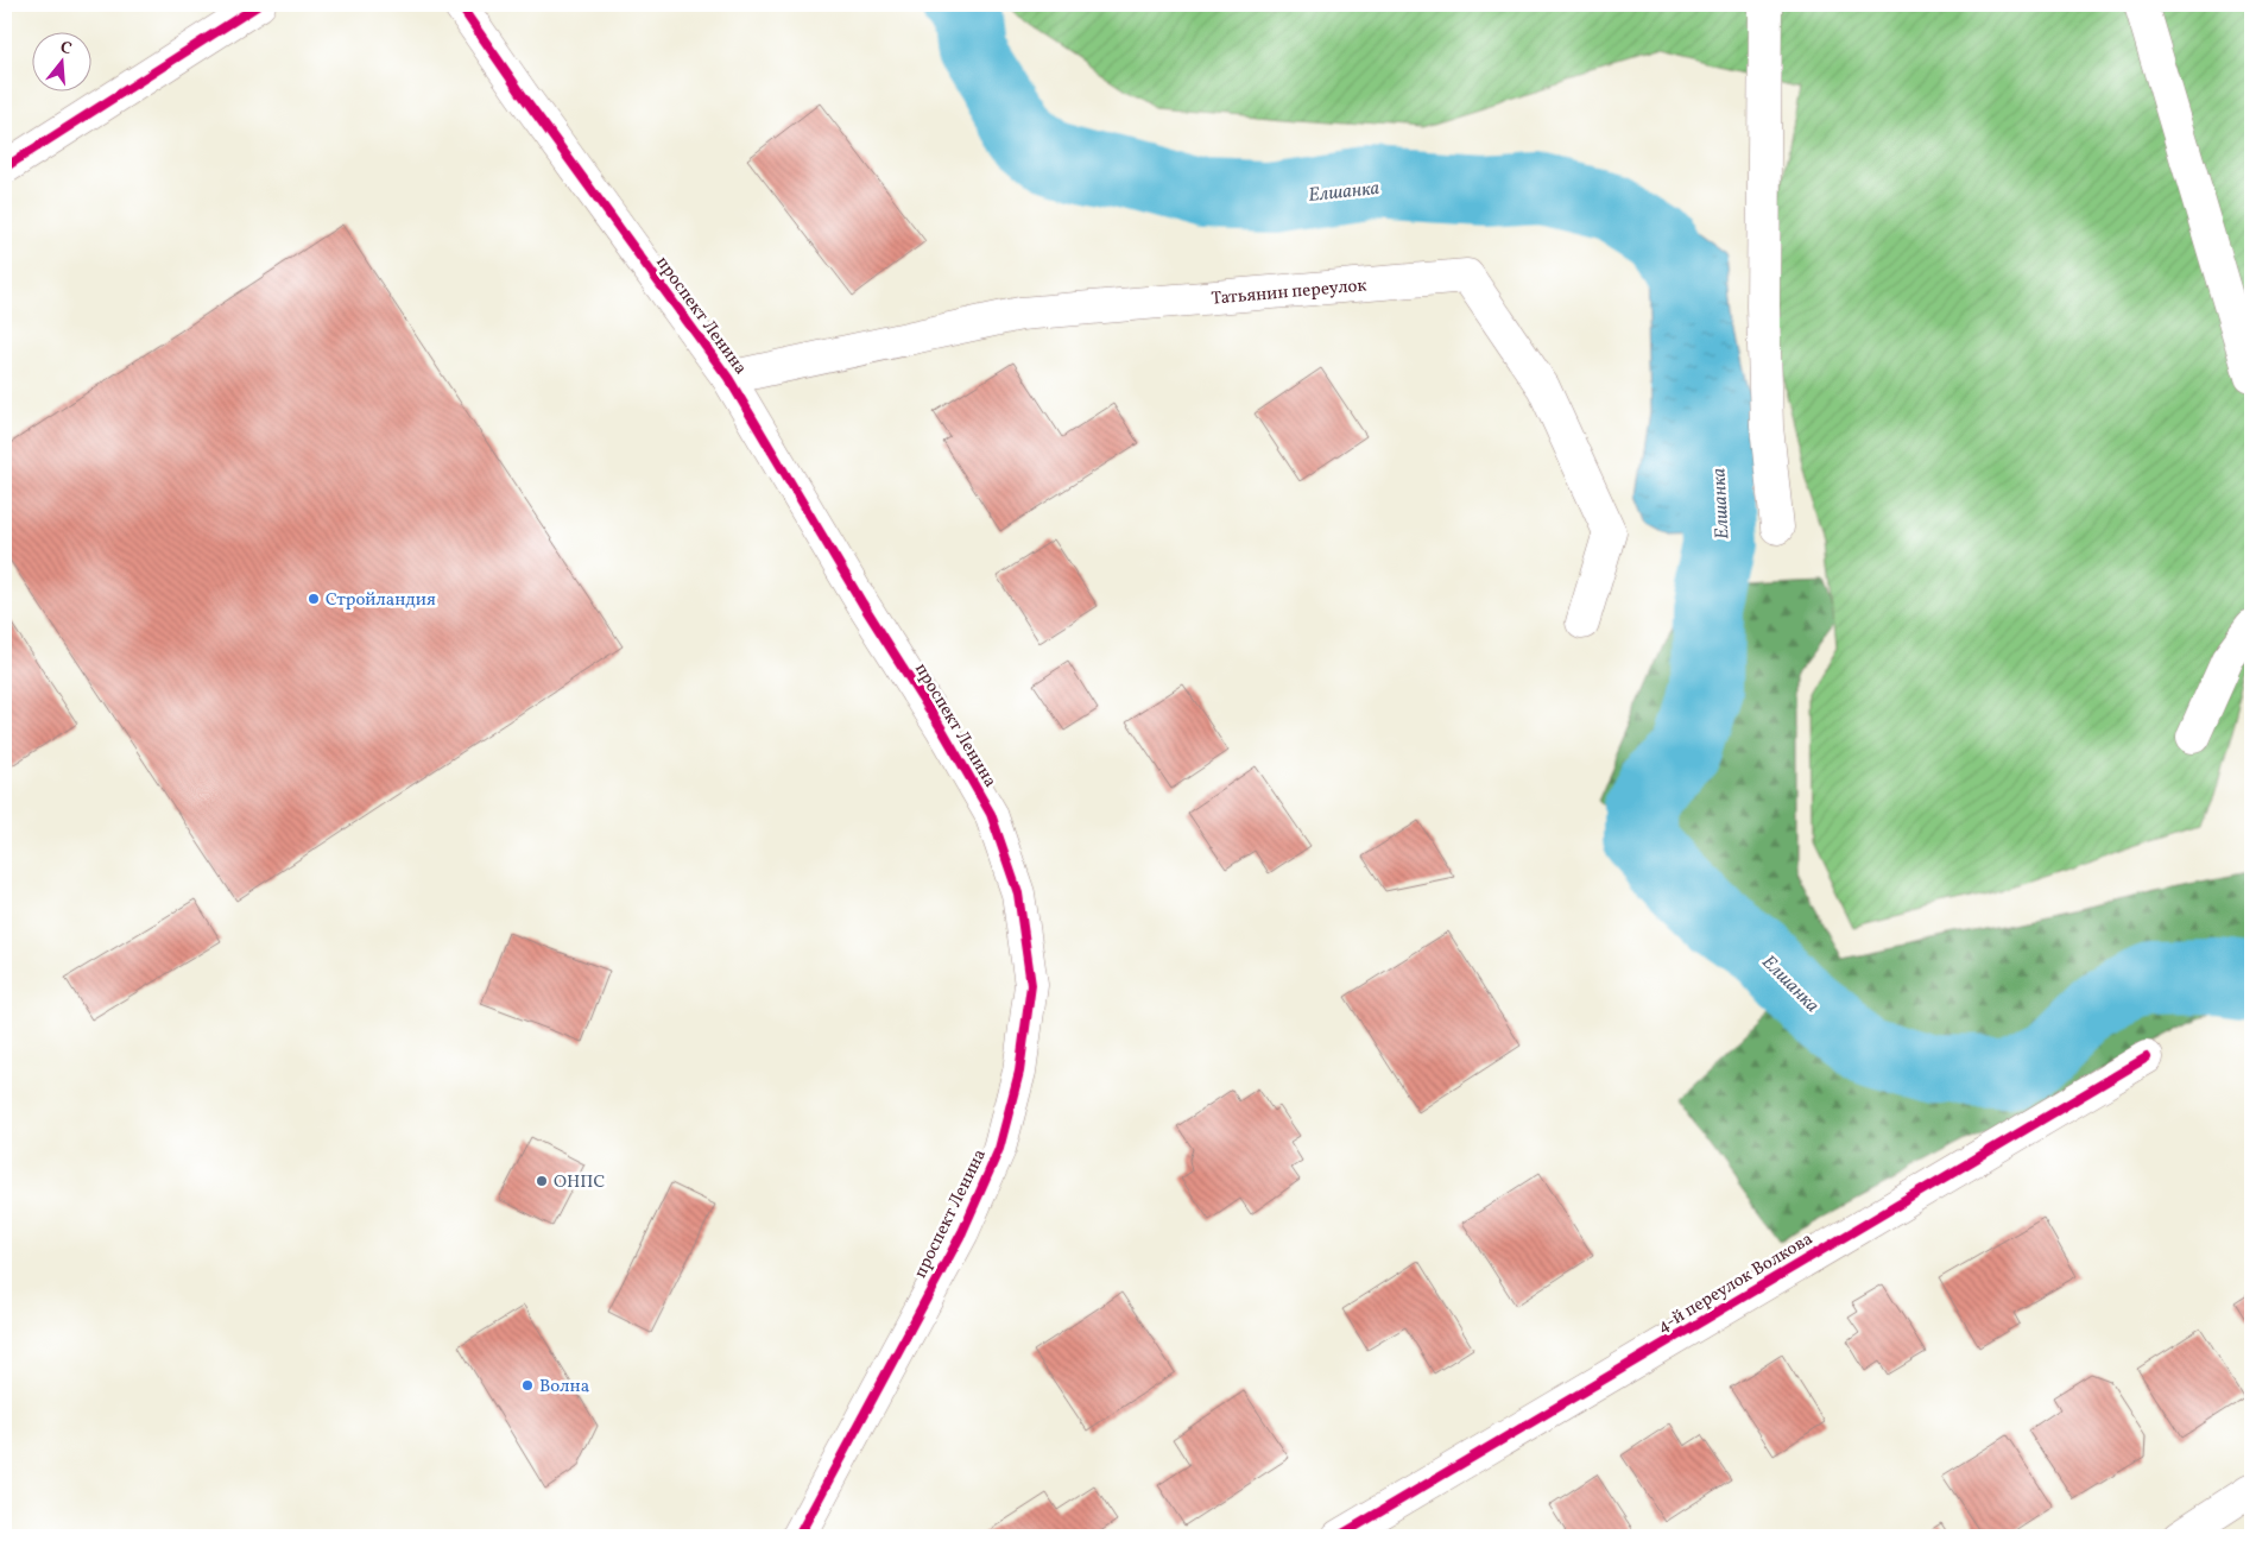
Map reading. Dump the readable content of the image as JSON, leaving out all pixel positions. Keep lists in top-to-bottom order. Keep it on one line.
{"streets":{"street":["Татьянин переулок","проспект Ленина","4-й переулок Волкова"]},"crossings":[["Татьянин переулок","проспект Ленина"]],"water":["Елшанка"],"places":["Стройландия","ОНПС","Волна"],"north":"top"}
